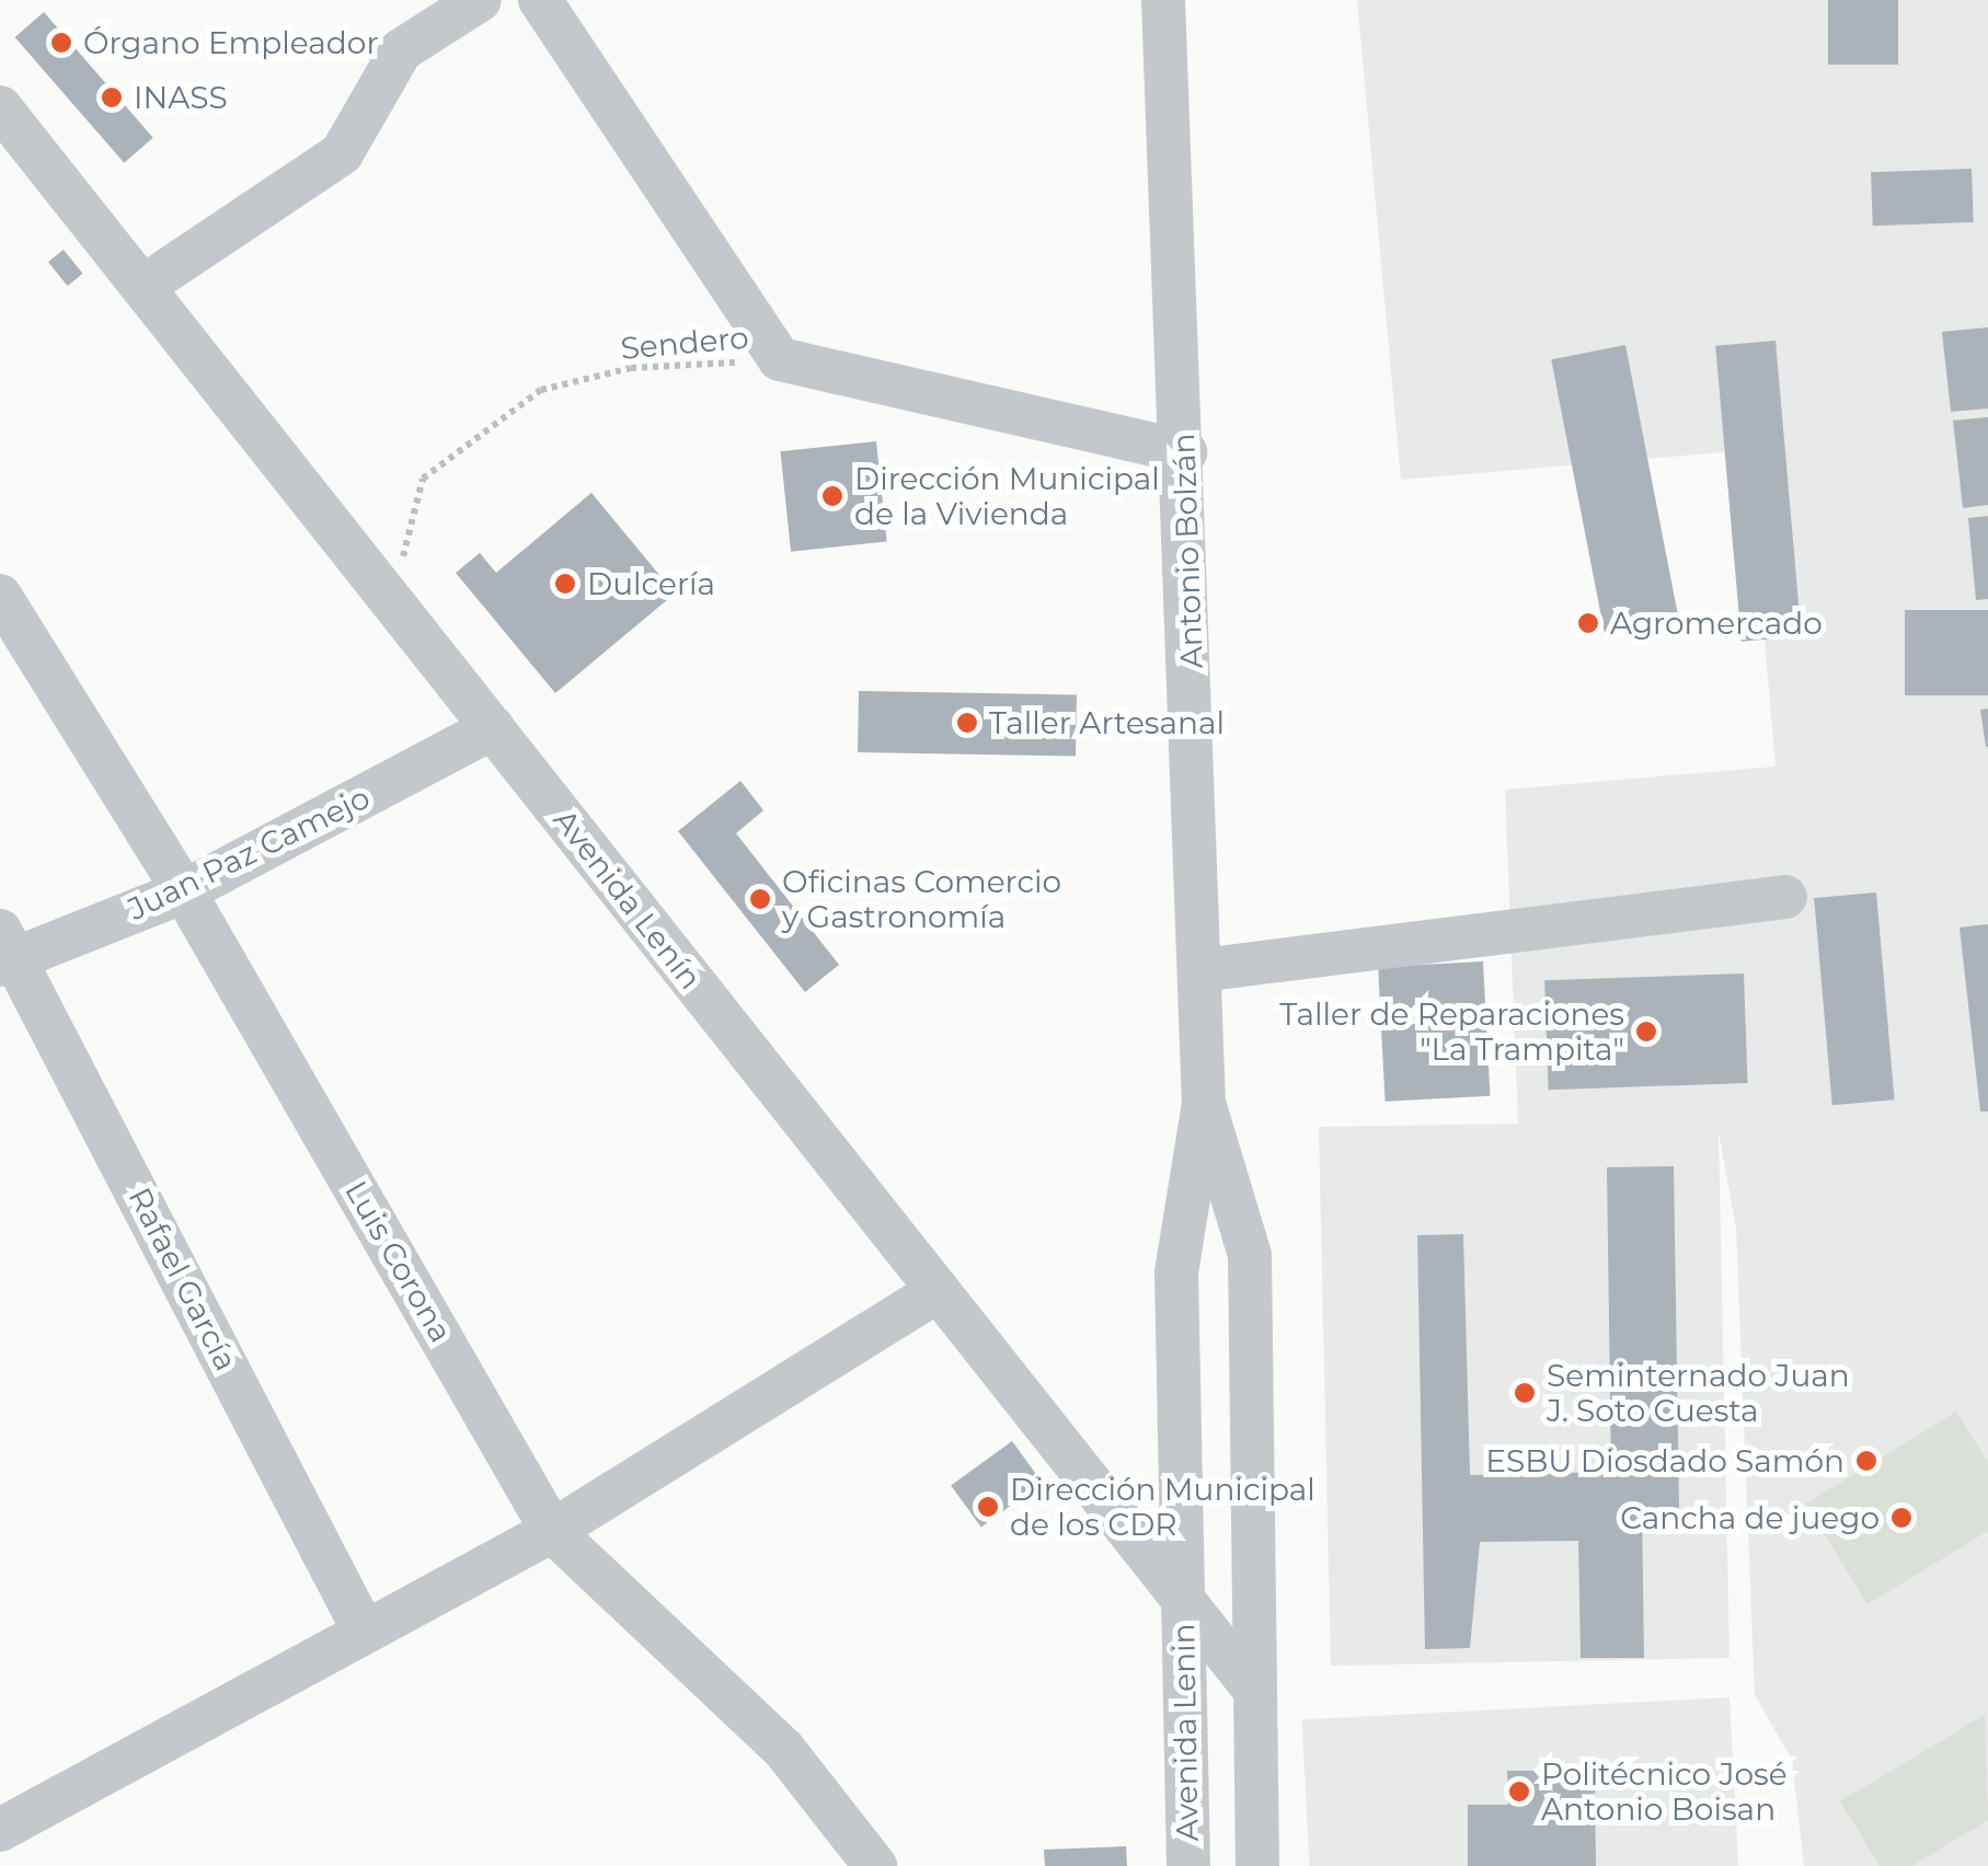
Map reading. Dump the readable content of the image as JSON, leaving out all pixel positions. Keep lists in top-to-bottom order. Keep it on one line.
{"streets":{"street":["Antonio Bolzán","Juan Paz Camejo","Avenida Lenín","Luis Corona","Rafael García","Avenida Lenin"],"path":["Sendero"]},"crossings":[["Sendero","Avenida Lenín"],["Antonio Bolzán","Avenida Lenín"],["Antonio Bolzán","Avenida Lenin"],["Juan Paz Camejo","Avenida Lenín"],["Juan Paz Camejo","Luis Corona"],["Juan Paz Camejo","Rafael García"],["Avenida Lenín","Avenida Lenin"]],"places":["Órgano Empleador","INASS","Dirección Municipal de la Vivienda","Dulcería","Agromercado","Taller Artesanal","Oficinas Comercio y Gastronomía","Taller de Reparaciones \"La Trampita\"","Seminternado Juan J. Soto Cuesta","ESBU Diosdado Samón","Dirección Municipal de los CDR","Cancha de juego","Politécnico José Antonio Boisan"]}
